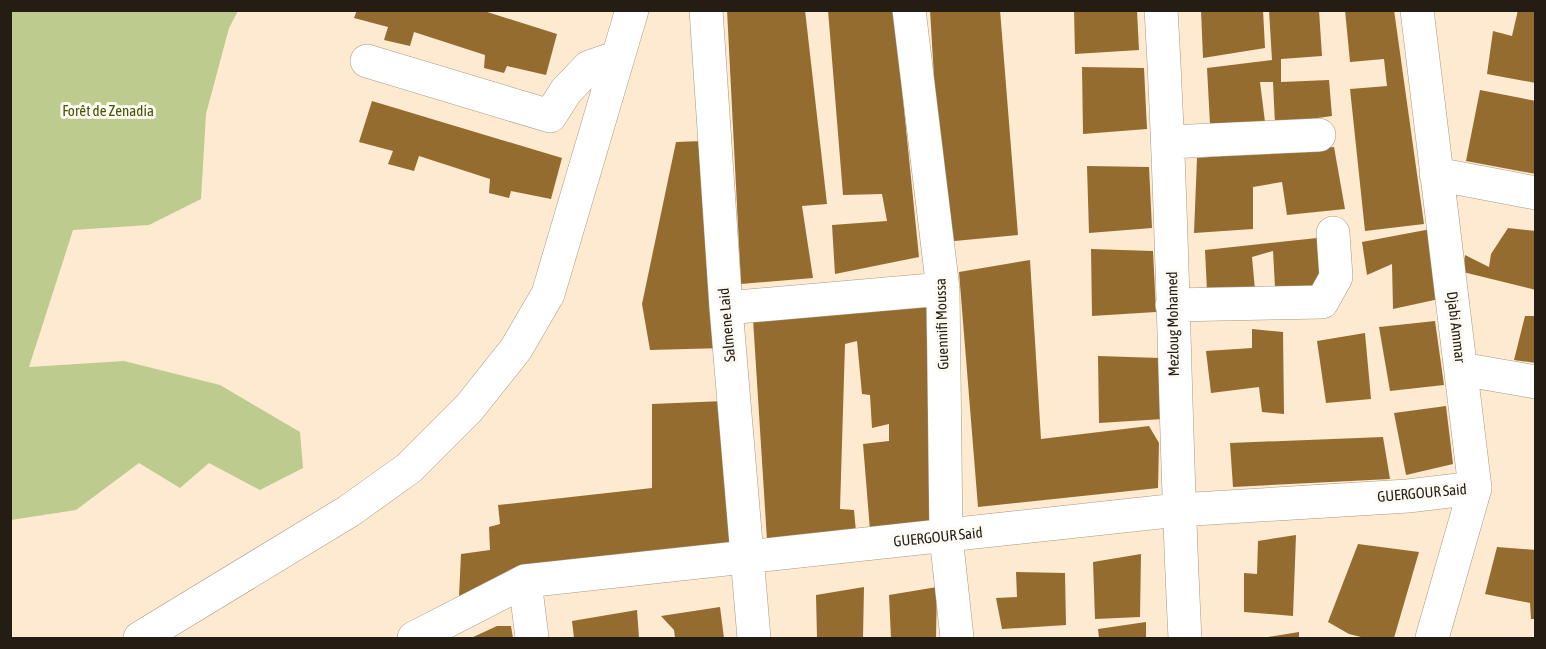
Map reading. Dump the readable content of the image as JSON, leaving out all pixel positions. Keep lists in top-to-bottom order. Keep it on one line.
{"streets":{"street":["Guennifi Moussa","Mezloug Mohamed","Salmene Laid","Djabi Ammar","GUERGOUR Said"]},"crossings":[["Guennifi Moussa","GUERGOUR Said"],["Mezloug Mohamed","GUERGOUR Said"],["Salmene Laid","GUERGOUR Said"],["Djabi Ammar","GUERGOUR Said"]],"parks":["Forêt de Zenadia"]}
